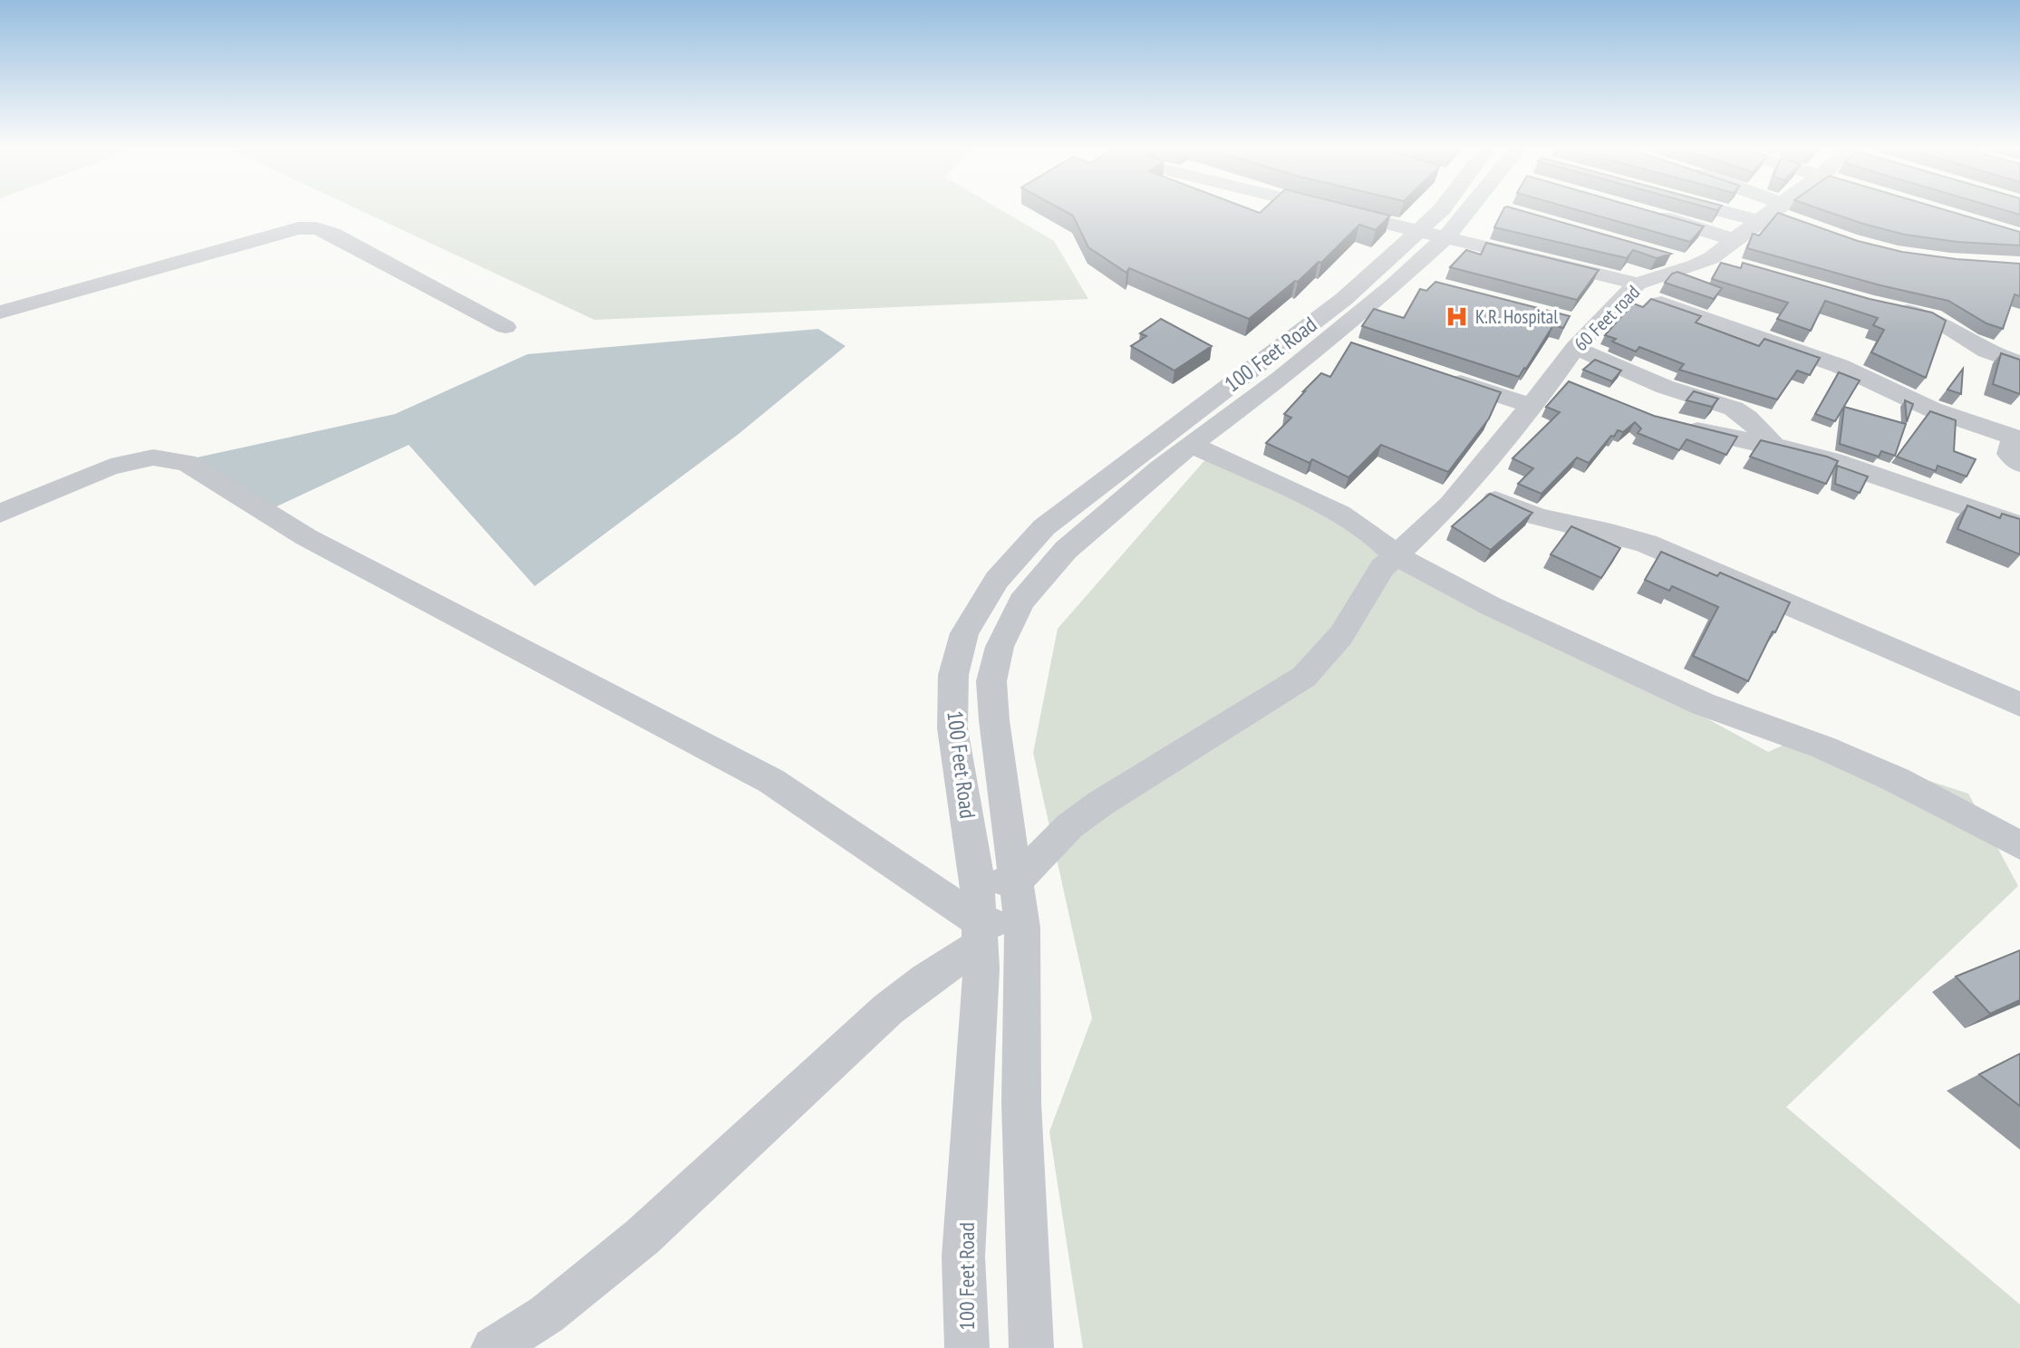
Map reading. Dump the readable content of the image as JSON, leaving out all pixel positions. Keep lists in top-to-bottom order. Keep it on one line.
{"streets":{"street":["60 Feet road","100 Feet Road"]},"crossings":[["60 Feet road","100 Feet Road"]],"places":{"hospital":["K.R. Hospital"]}}
